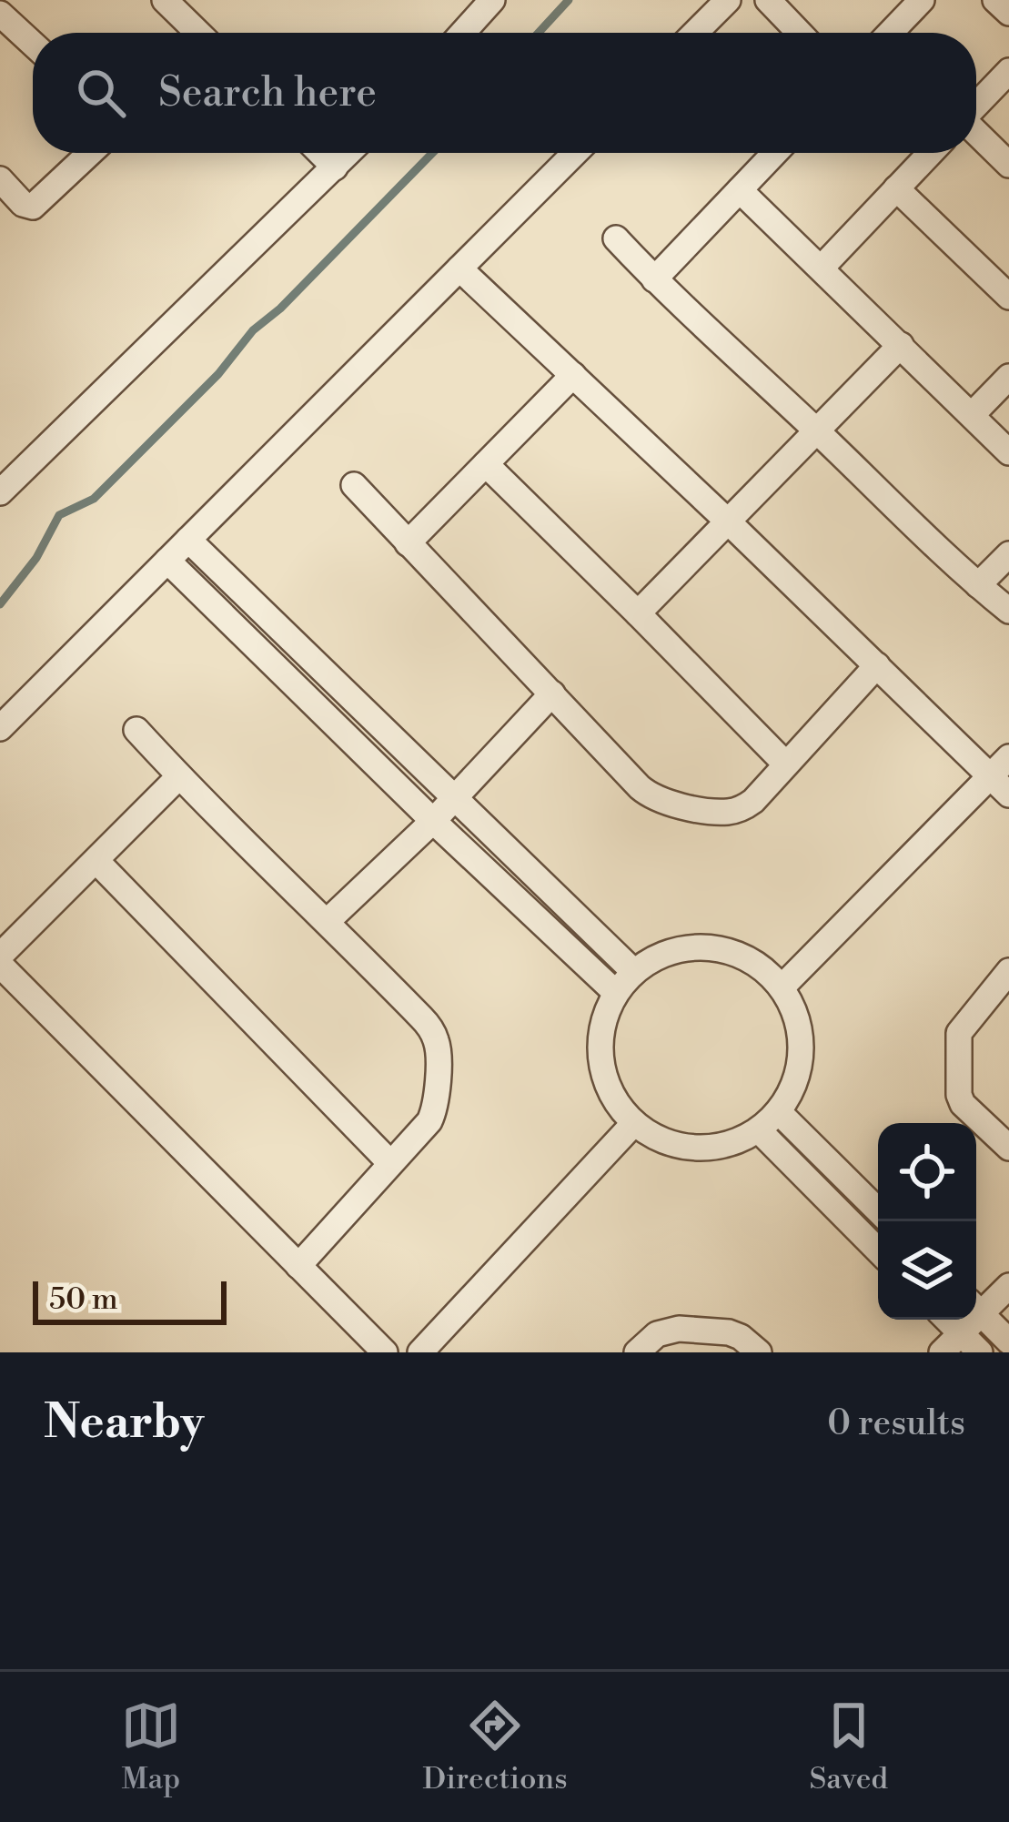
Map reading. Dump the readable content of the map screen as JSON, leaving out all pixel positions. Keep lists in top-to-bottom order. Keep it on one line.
{"scale_bar":"50 m","page":{"search":"Search here","scale":"50 m","heading":["Nearby","0 results"],"nav":["Map","Directions","Saved"]}}
